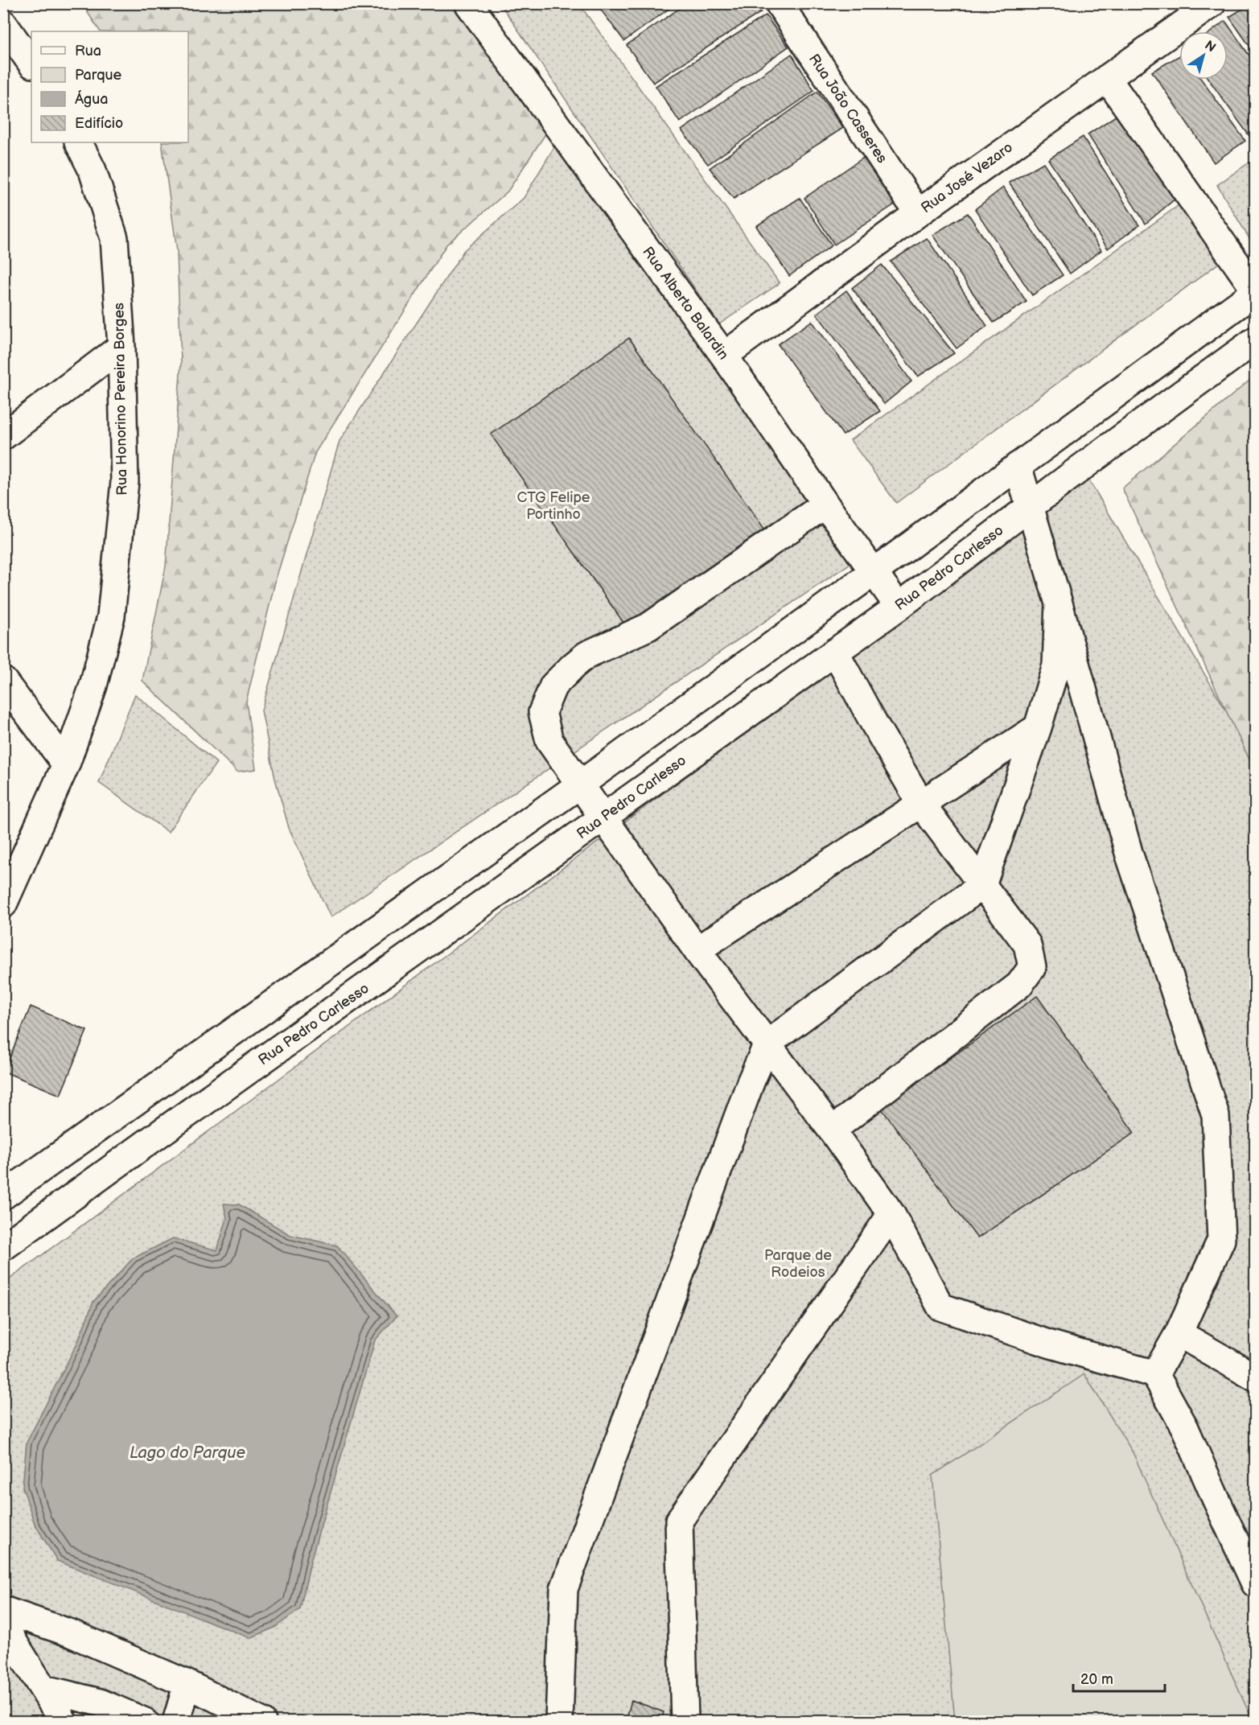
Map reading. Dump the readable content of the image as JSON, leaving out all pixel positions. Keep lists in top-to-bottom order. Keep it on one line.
{"streets":{"street":["Rua João Casseres","Rua José Vezaro","Rua Alberto Balardin","Rua Honorino Pereira Borges","Rua Pedro Carlesso"]},"crossings":[["Rua João Casseres","Rua José Vezaro"],["Rua José Vezaro","Rua Alberto Balardin"],["Rua Alberto Balardin","Rua Pedro Carlesso"]],"water":["Lago do Parque"],"parks":["CTG Felipe Portinho","Parque de Rodeios"],"legend":["Rua","Parque","Água","Edifício"],"scale_bar":"20 m","north":"top right"}
